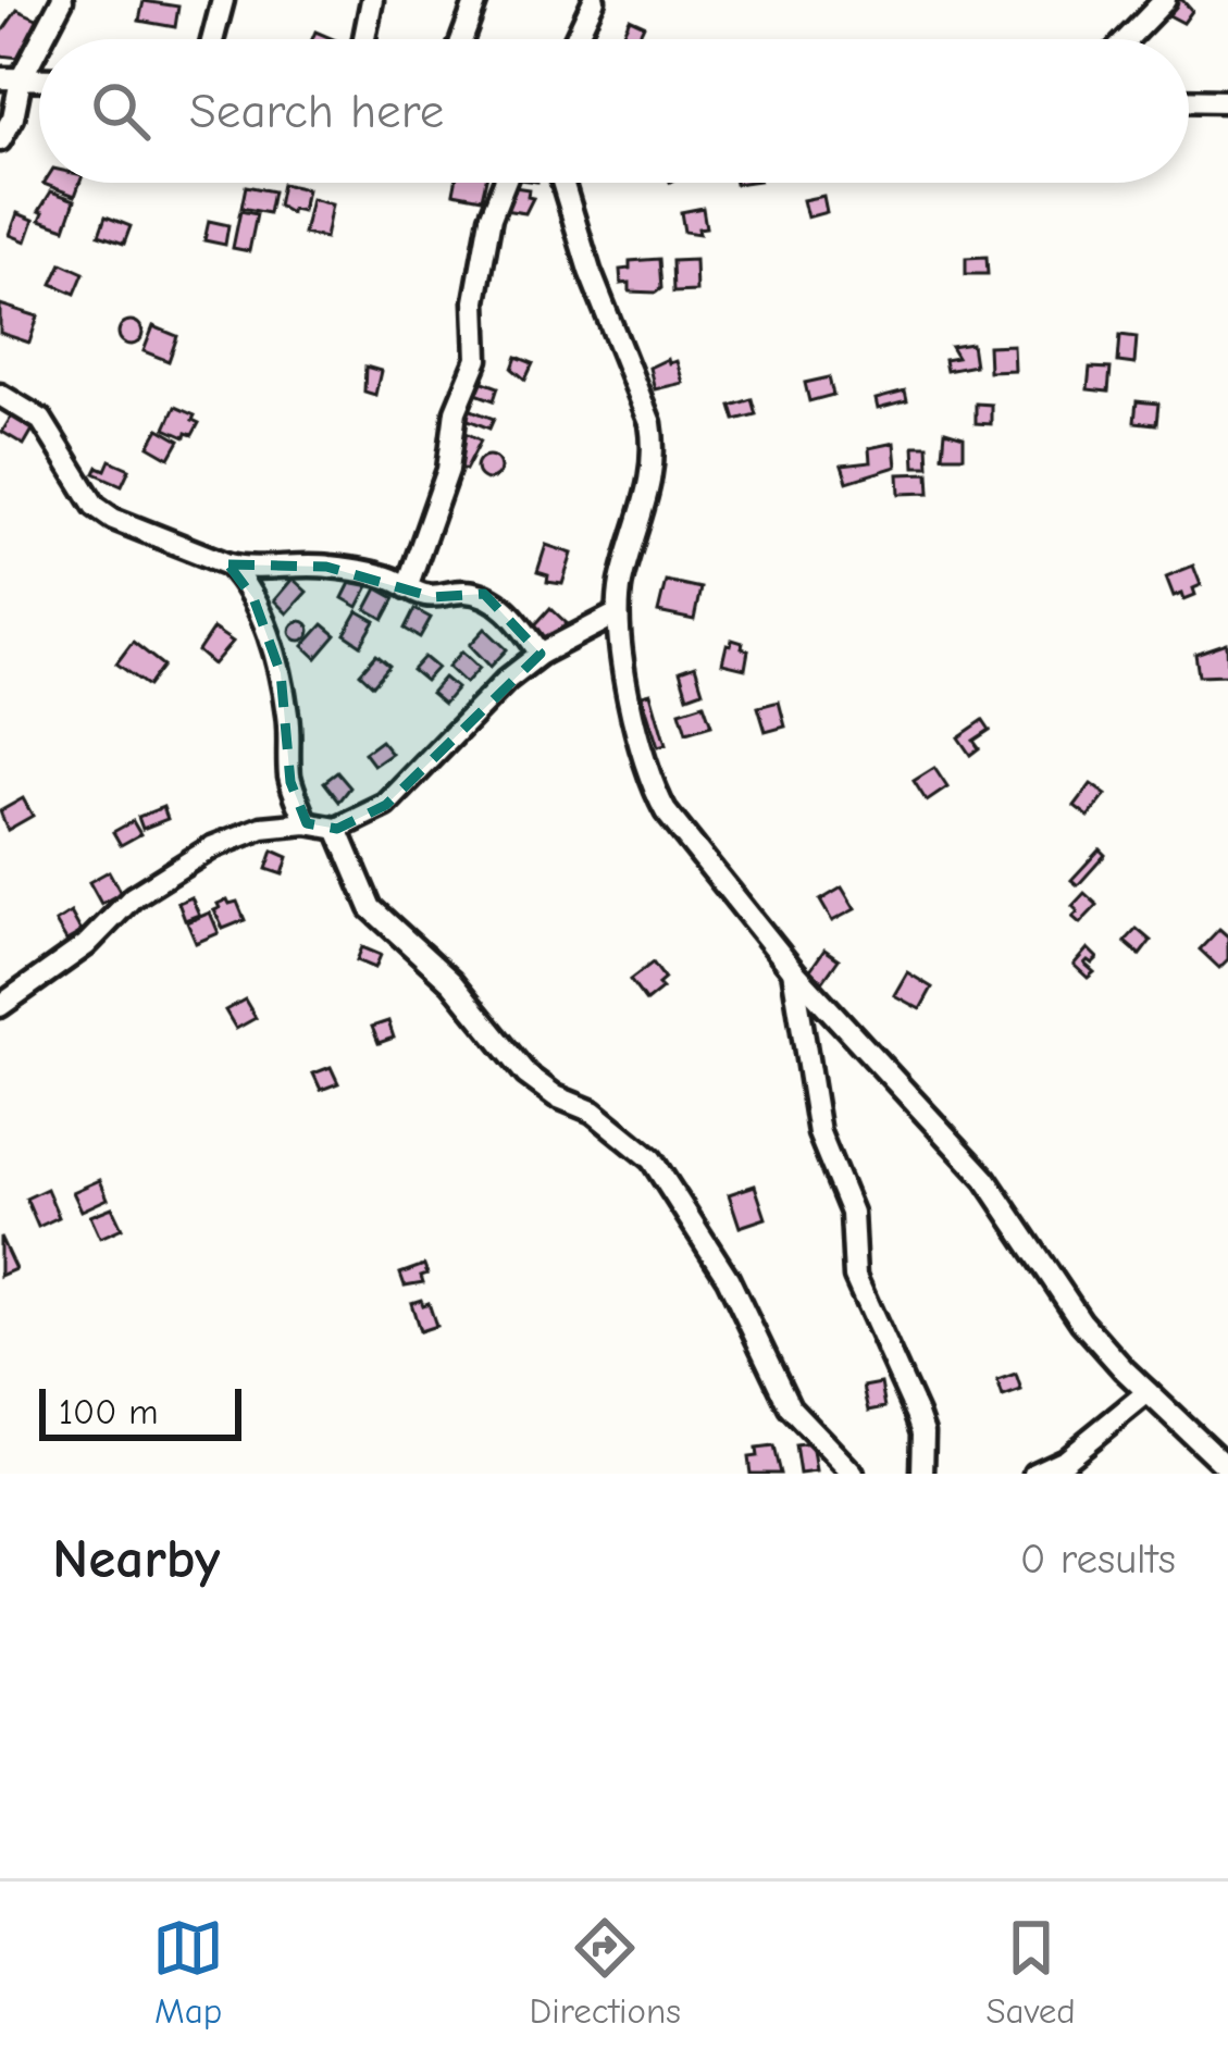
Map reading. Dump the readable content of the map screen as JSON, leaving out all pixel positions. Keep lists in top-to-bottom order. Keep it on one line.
{"scale_bar":"100 m","page":{"search":"Search here","scale":"100 m","heading":["Nearby","0 results"],"nav":["Map","Directions","Saved"]}}
